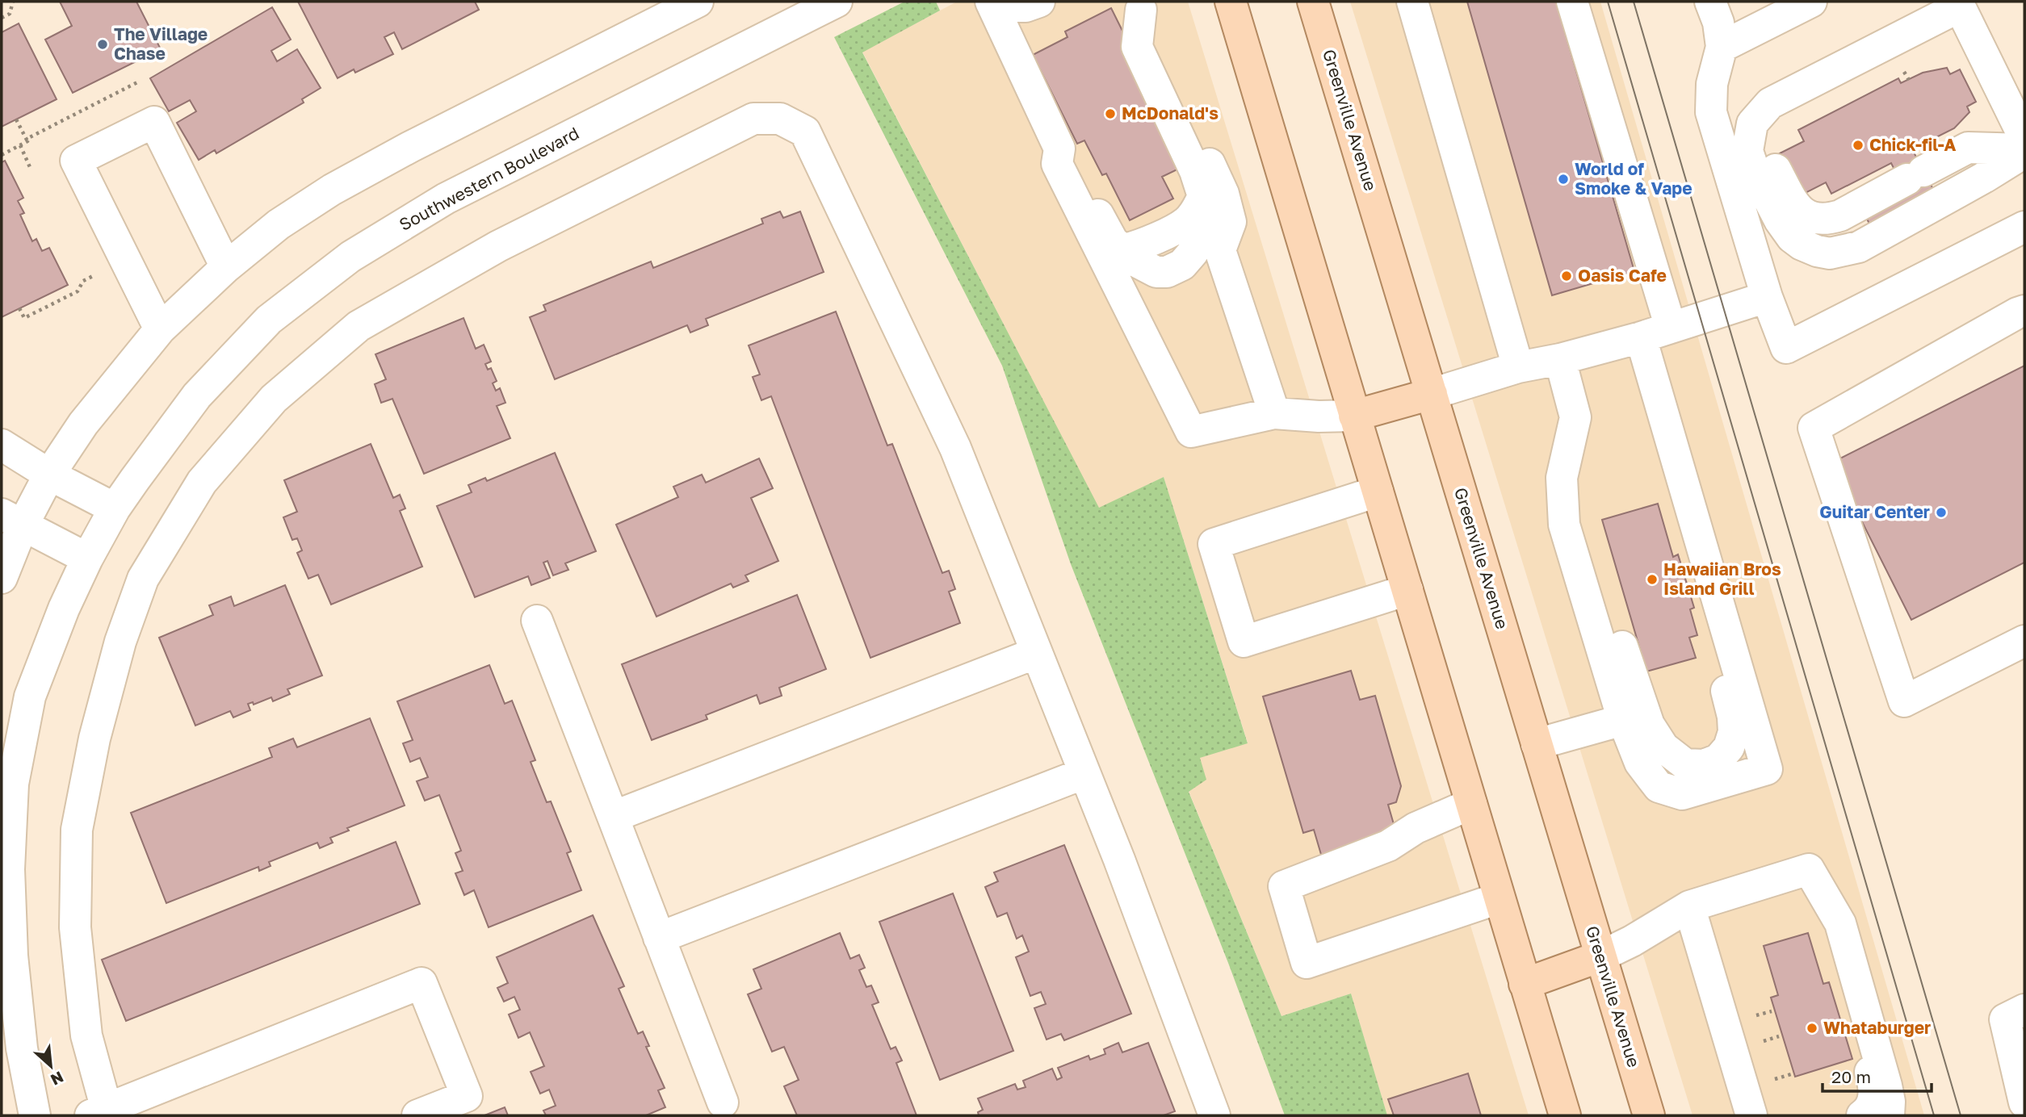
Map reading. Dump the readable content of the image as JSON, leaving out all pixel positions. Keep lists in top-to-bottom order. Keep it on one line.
{"streets":{"main road":["Greenville Avenue"],"street":["Southwestern Boulevard"]},"places":["The Village Chase","McDonald's","Chick-fil-A","World of Smoke & Vape","Oasis Cafe","Guitar Center","Hawaiian Bros Island Grill","Whataburger"],"scale_bar":"20 m","north":"bottom right"}
